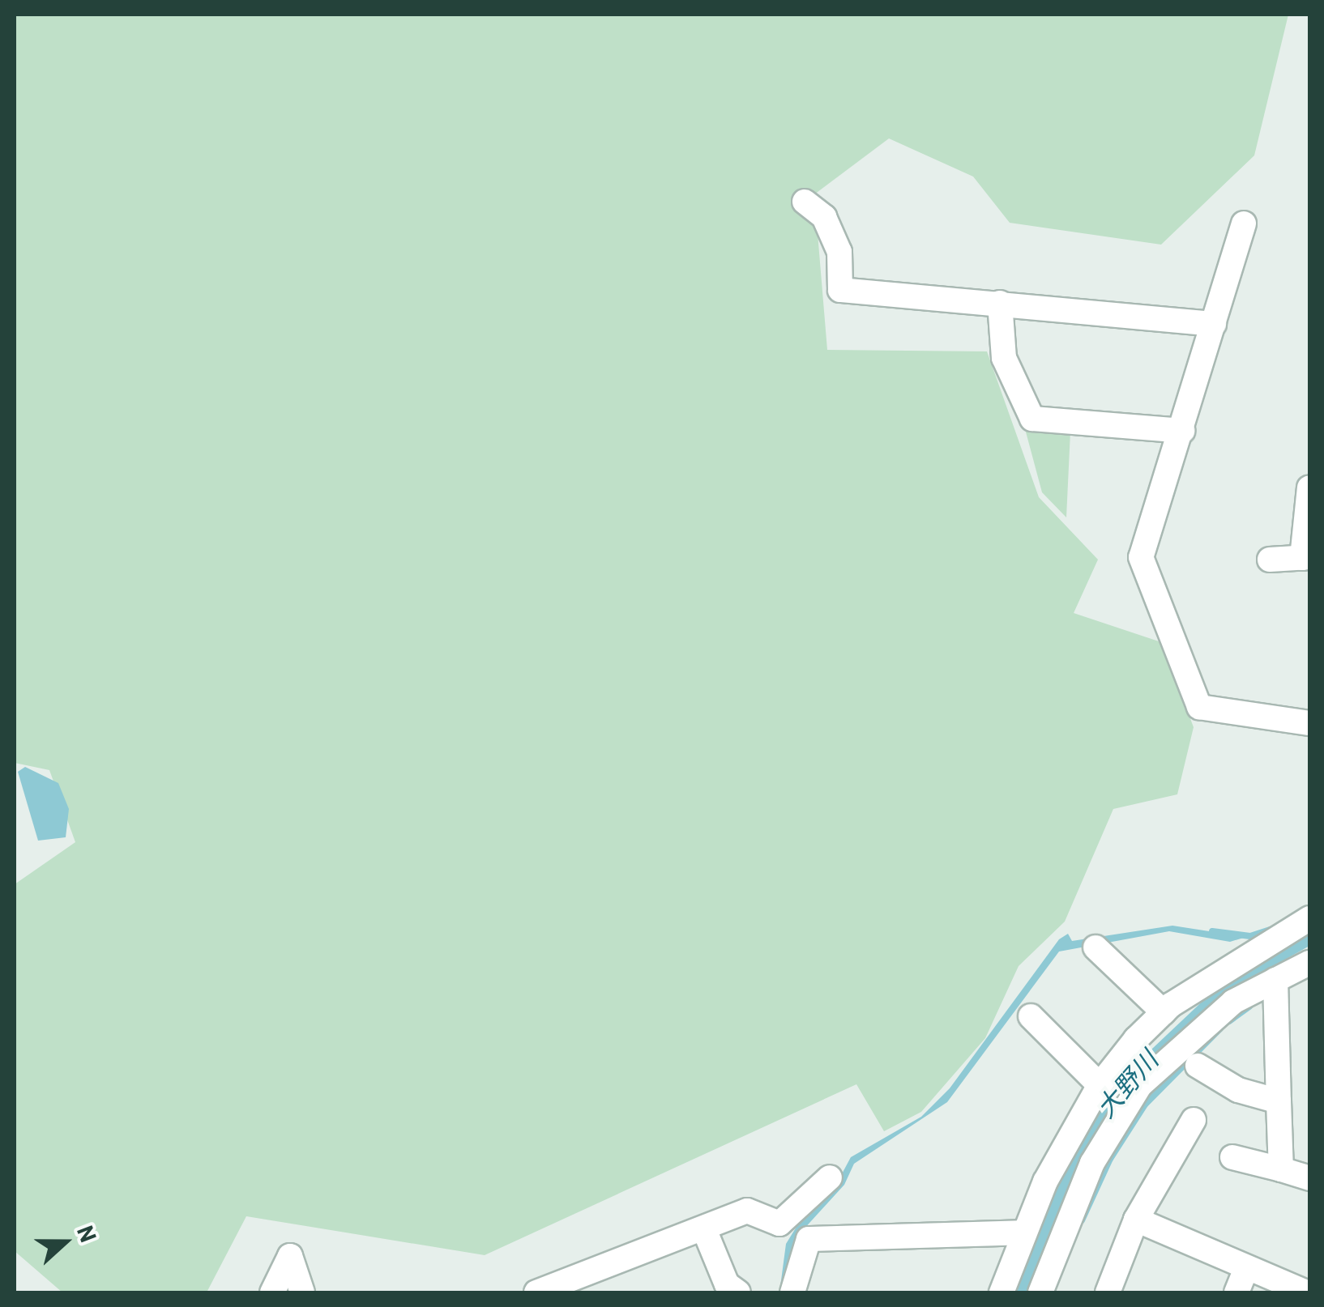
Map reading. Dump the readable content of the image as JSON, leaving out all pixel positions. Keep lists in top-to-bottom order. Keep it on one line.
{"water":["大野川"],"north":"right"}
